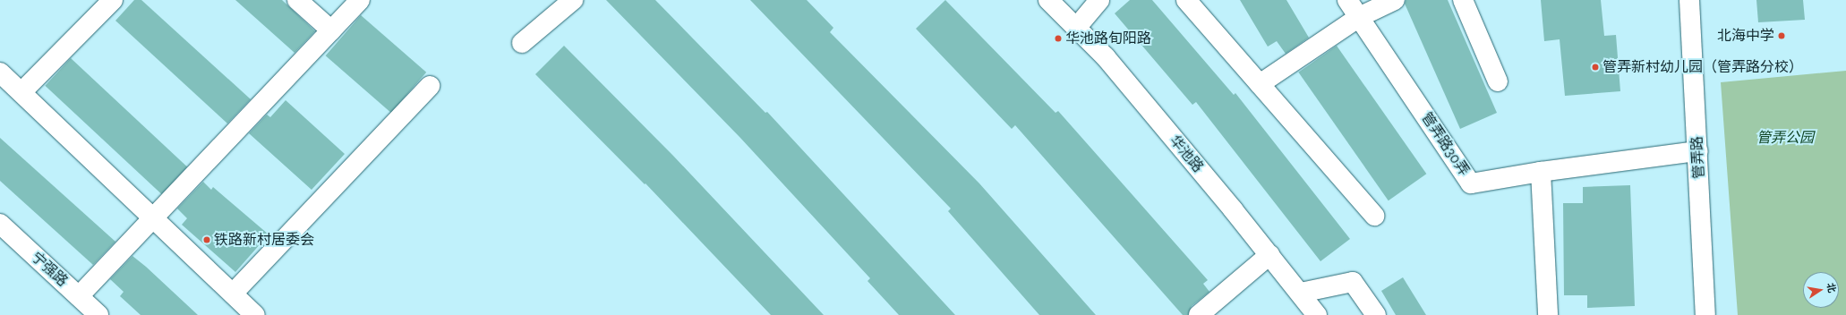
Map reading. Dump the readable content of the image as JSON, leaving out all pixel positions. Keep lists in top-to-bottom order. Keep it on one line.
{"streets":{"street":["管弄路30弄","华池路","管弄路","宁强路"]},"parks":["管弄公园"],"places":["北海中学","华池路旬阳路","管弄新村幼儿园（管弄路分校）","铁路新村居委会"],"north":"right"}
